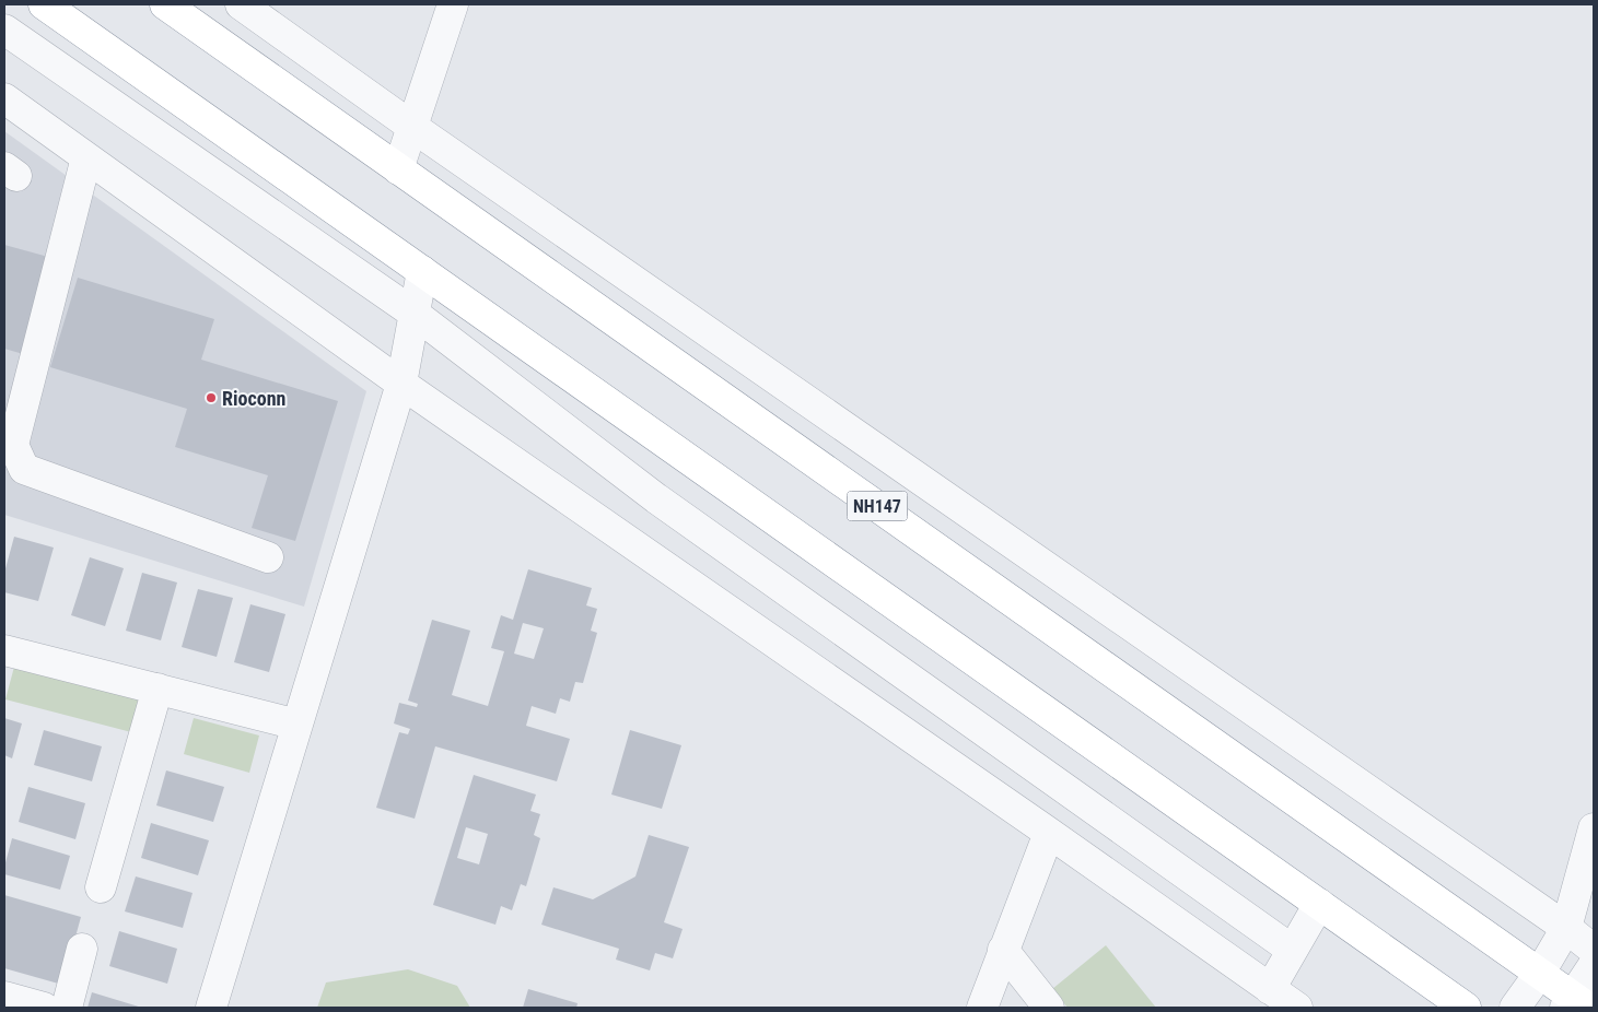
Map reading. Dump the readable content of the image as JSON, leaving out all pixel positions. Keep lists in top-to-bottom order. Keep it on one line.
{"streets":{"highway":["NH147"]},"places":["Rioconn"]}
